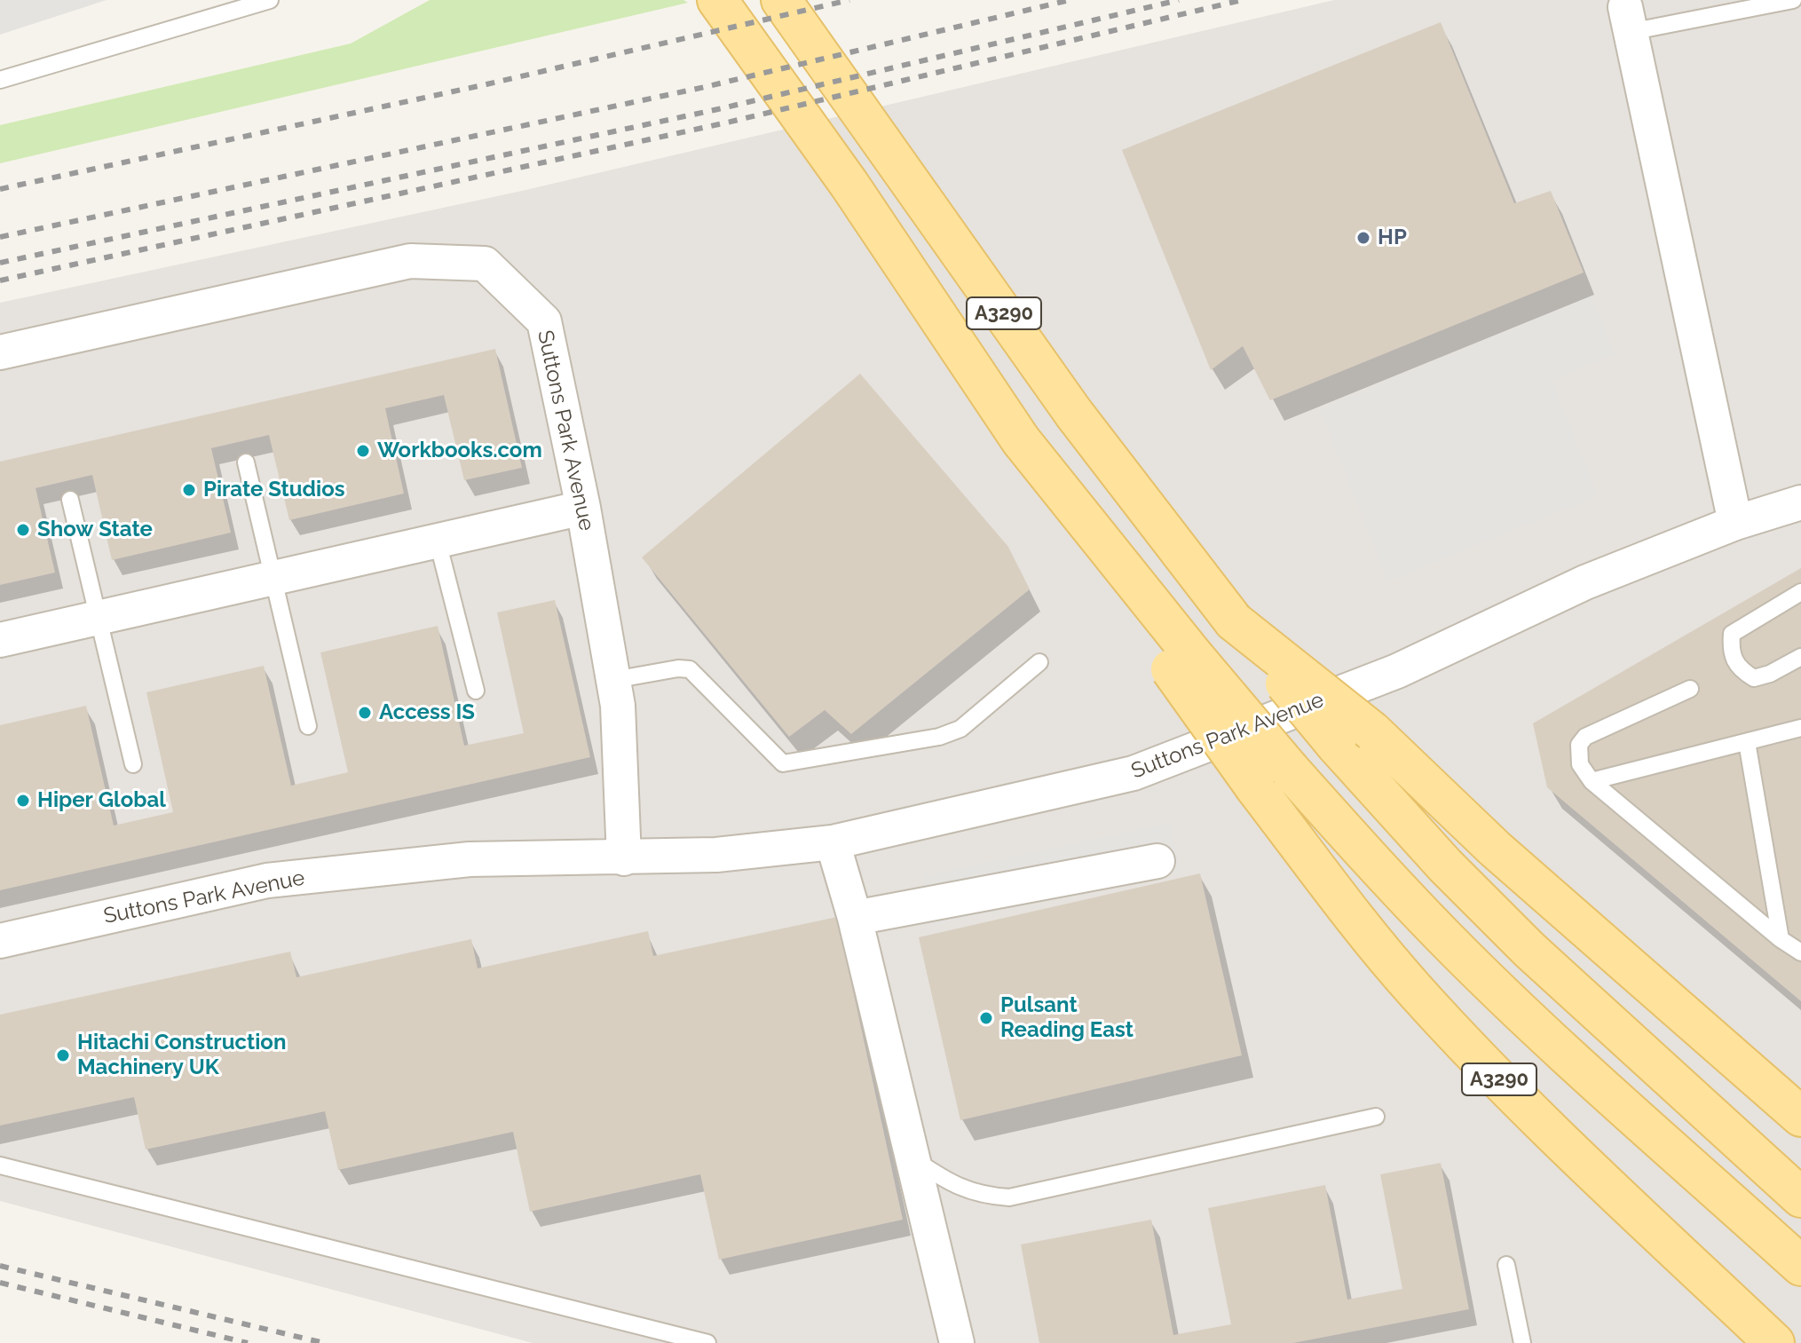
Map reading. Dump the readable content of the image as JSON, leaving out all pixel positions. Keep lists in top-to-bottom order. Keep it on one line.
{"streets":{"main road":["A3290"],"street":["Suttons Park Avenue"]},"places":["HP","Workbooks.com","Pirate Studios","Show State","Access IS","Hiper Global","Pulsant Reading East","Hitachi Construction Machinery UK"]}
